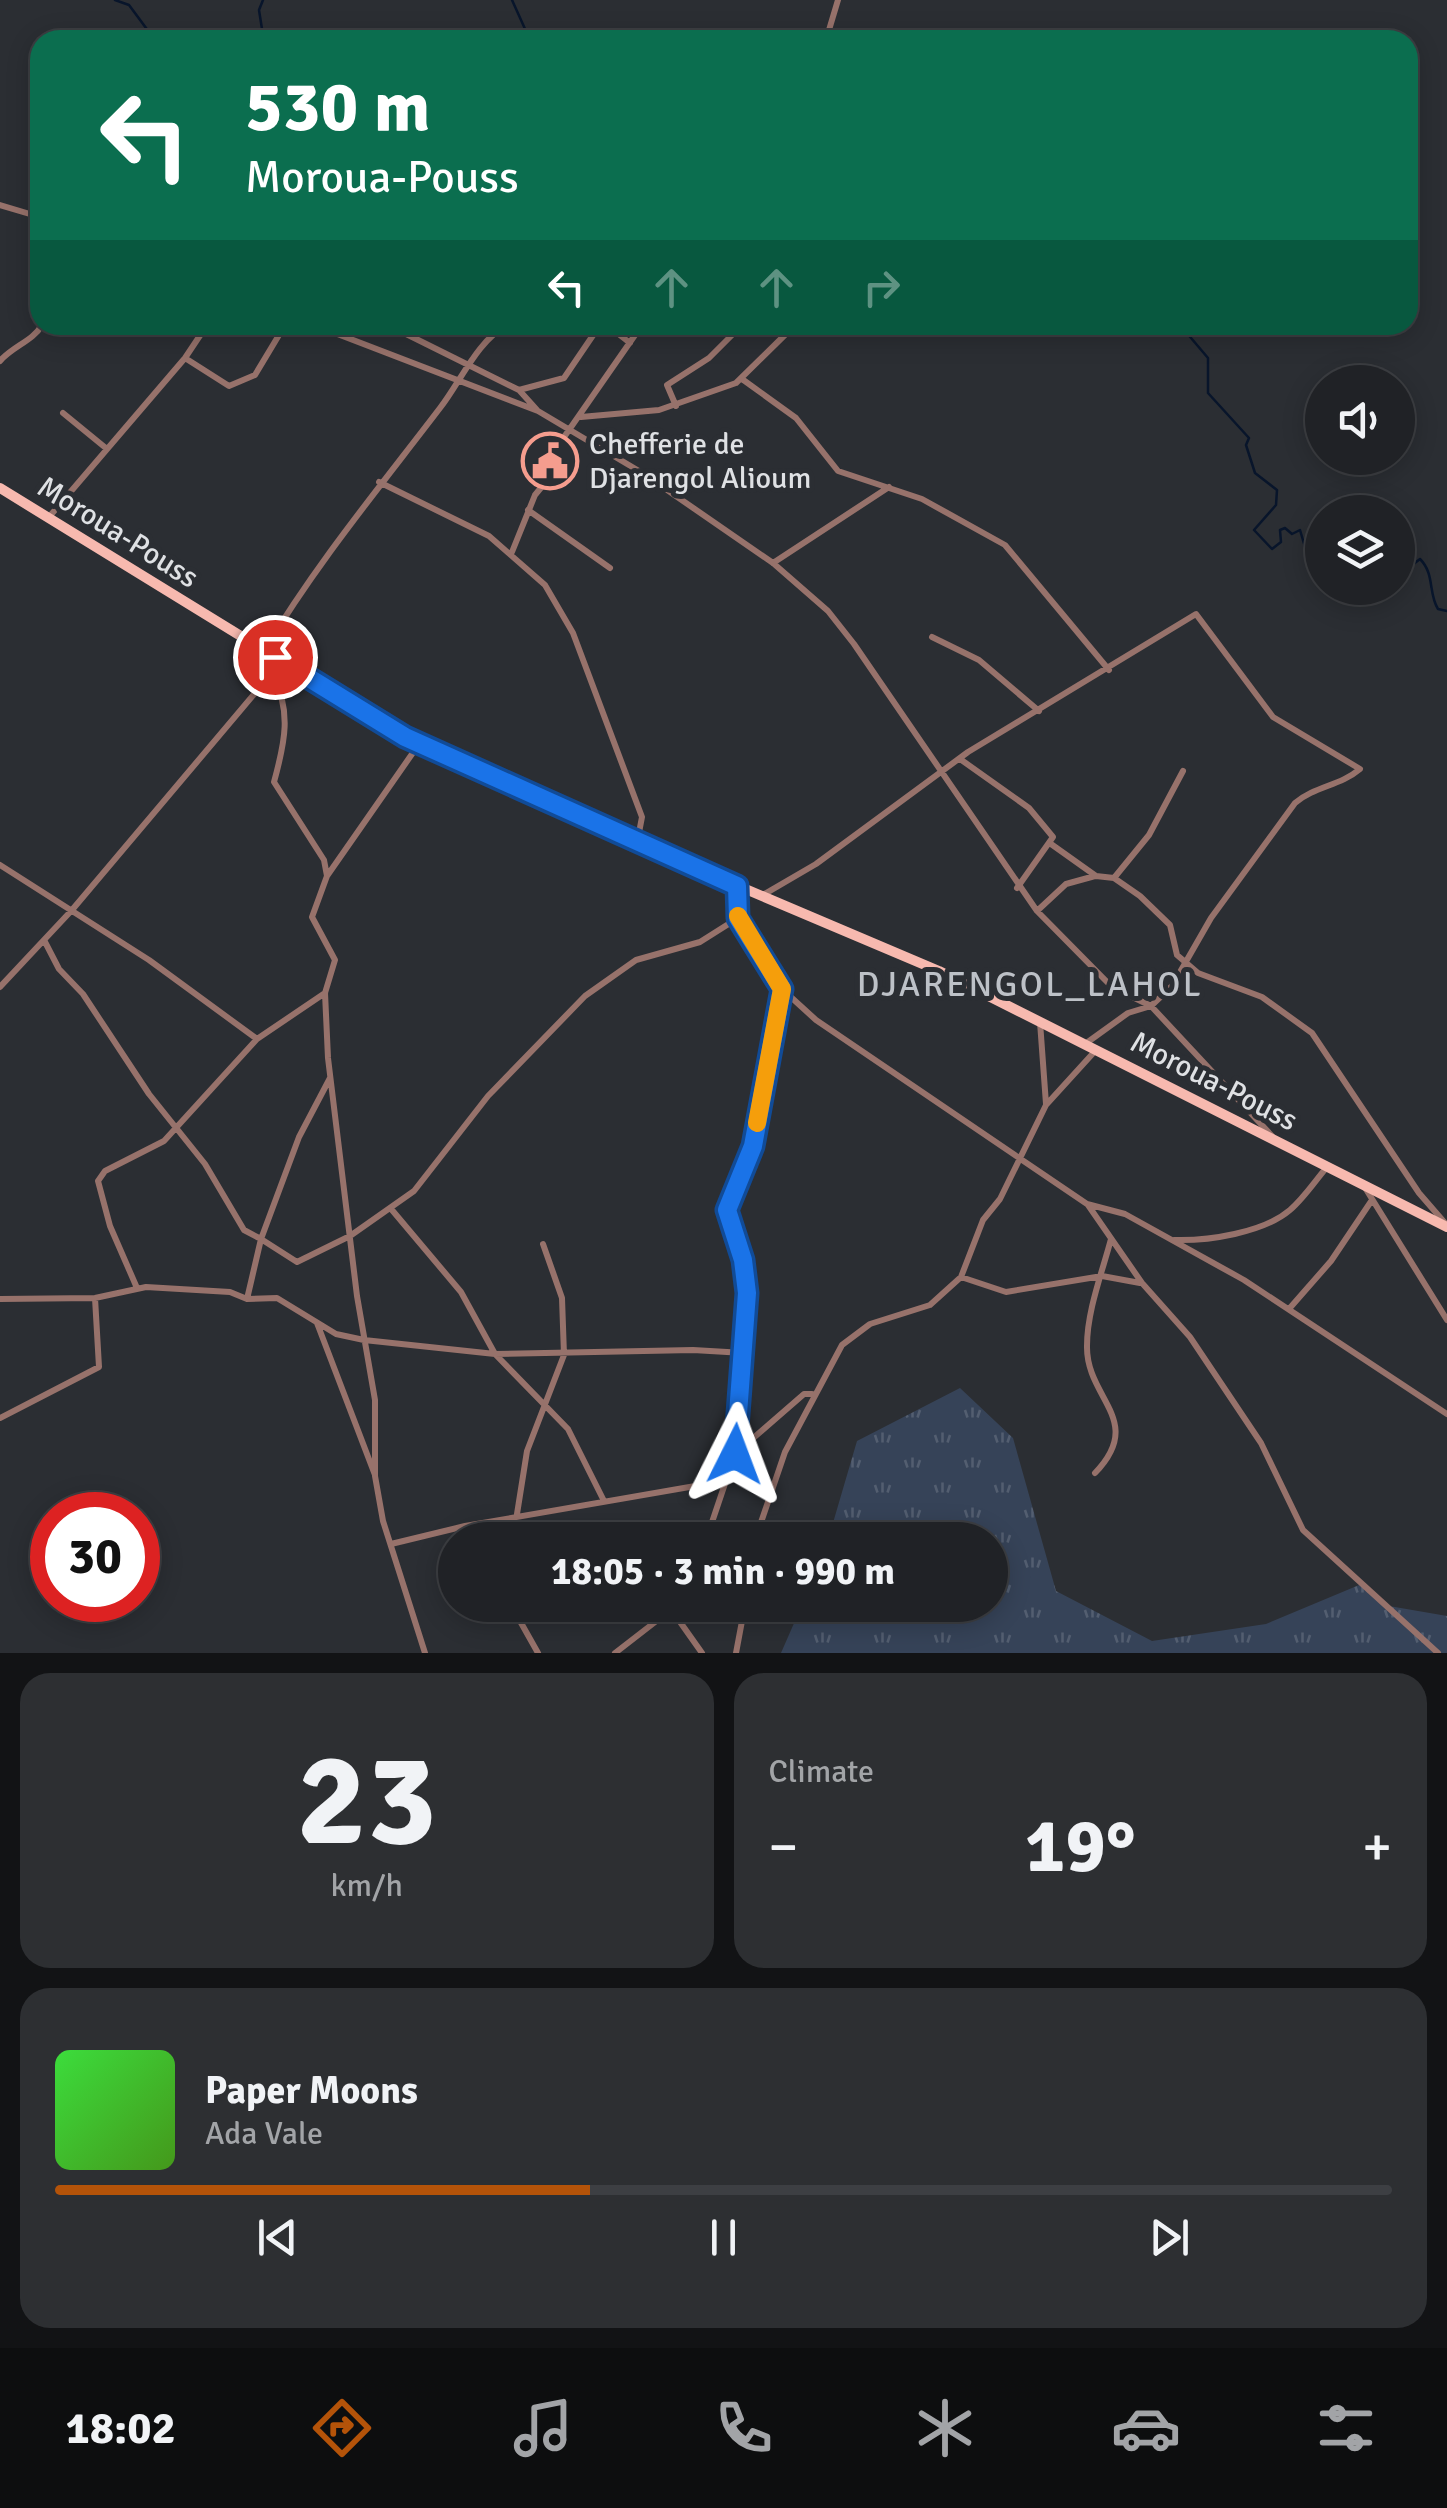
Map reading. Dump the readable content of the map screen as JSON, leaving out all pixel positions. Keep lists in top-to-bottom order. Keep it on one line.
{"streets":{"main road":["Moroua-Pouss"]},"districts":["DJARENGOL_LAHOL"],"places":{"public building":["Chefferie de Djarengol Alioum"]},"page":{"turn":["530 m","Moroua-Pouss"],"limit":"30","trip":"18:05 · 3 min · 990 m","tile":[["23","km/h"],"Climate"],"heat":["−","19°","+"],"song":["Paper Moons","Ada Vale"],"tabs":"18:02"}}
